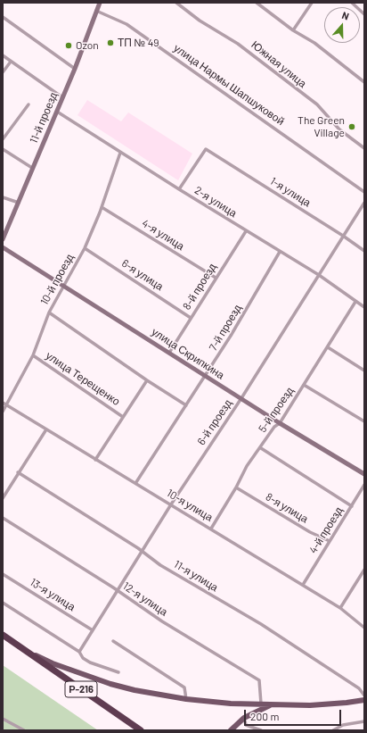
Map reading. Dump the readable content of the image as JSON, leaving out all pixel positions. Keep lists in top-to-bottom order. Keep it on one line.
{"streets":{"highway":["Р-216"],"street":["Южная улица","улица Нармы Шапшуковой","11-й проезд","1-я улица","2-я улица","4-я улица","6-я улица","10-й проезд","8-й проезд","7-й проезд","улица Скрипкина","улица Терещенко","5-й проезд","6-й проезд","10-я улица","8-я улица","4-й проезд","11-я улица","13-я улица","12-я улица"]},"crossings":[["улица Нармы Шапшуковой","11-й проезд"],["11-й проезд","2-я улица"],["1-я улица","2-я улица"],["1-я улица","6-й проезд"],["2-я улица","10-й проезд"],["2-я улица","8-й проезд"],["2-я улица","7-й проезд"],["2-я улица","5-й проезд"],["2-я улица","6-й проезд"],["4-я улица","10-й проезд"],["4-я улица","8-й проезд"],["6-я улица","10-й проезд"],["6-я улица","8-й проезд"],["10-й проезд","улица Скрипкина"],["10-й проезд","улица Терещенко"],["10-й проезд","10-я улица"],["8-й проезд","улица Скрипкина"],["7-й проезд","улица Скрипкина"],["7-й проезд","10-я улица"],["улица Скрипкина","5-й проезд"],["улица Скрипкина","6-й проезд"],["5-й проезд","10-я улица"],["5-й проезд","8-я улица"],["6-й проезд","10-я улица"],["6-й проезд","11-я улица"],["6-й проезд","13-я улица"],["6-й проезд","12-я улица"],["10-я улица","4-й проезд"],["8-я улица","4-й проезд"]],"places":["ТП № 49","Ozon","The Green Village"],"scale_bar":"200 m","north":"top"}
